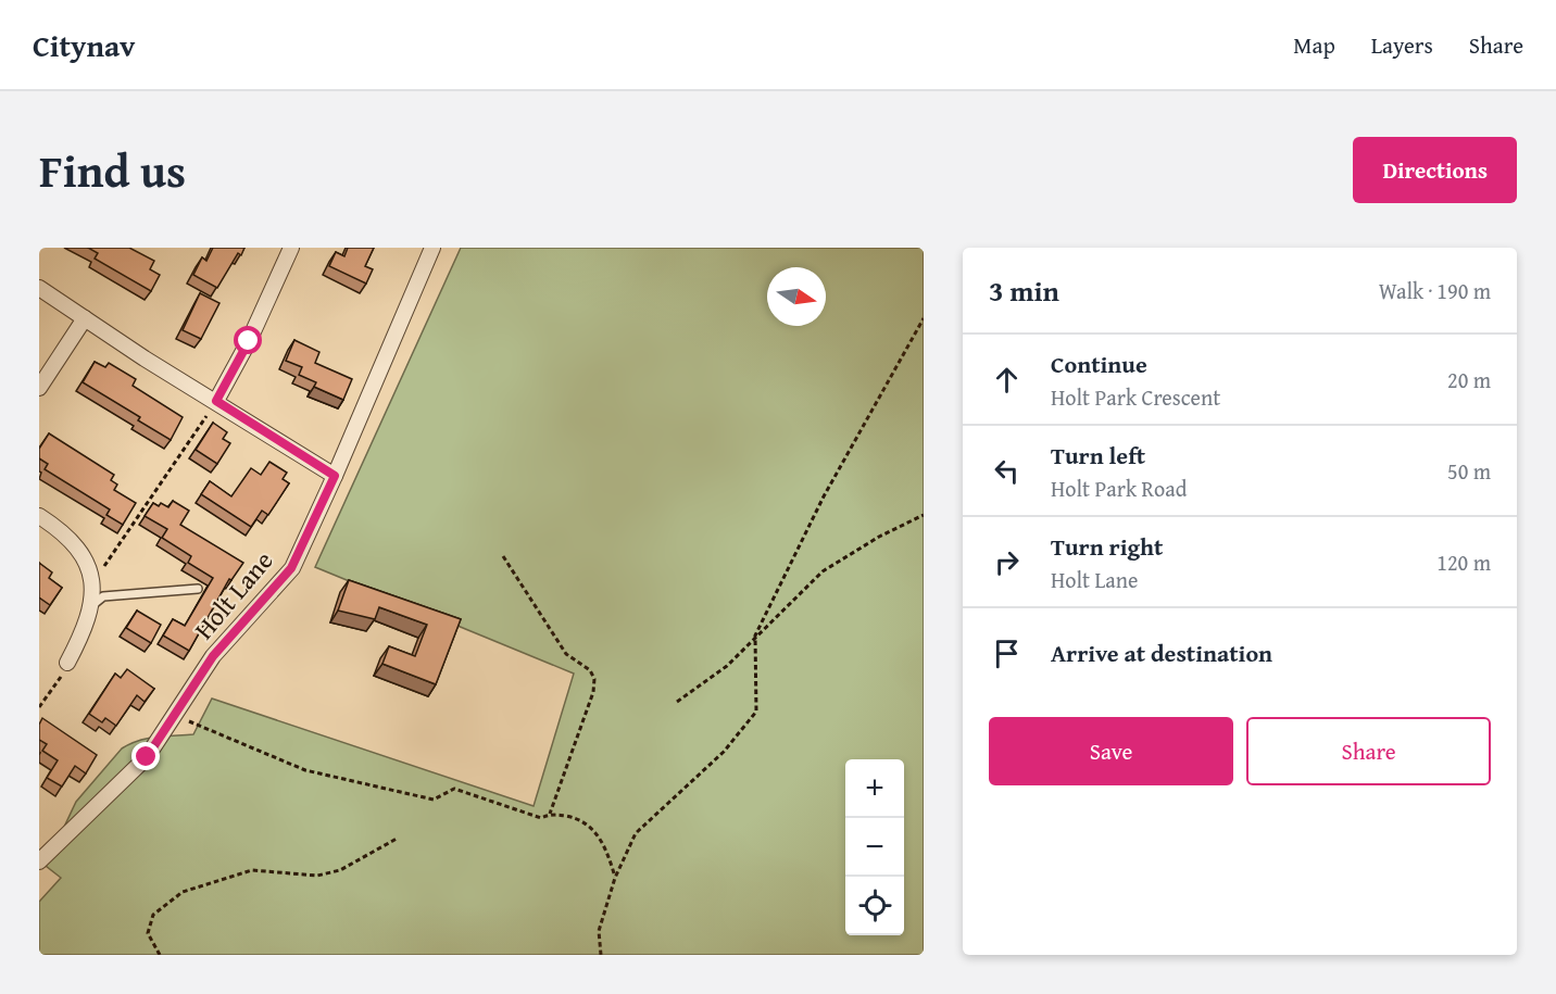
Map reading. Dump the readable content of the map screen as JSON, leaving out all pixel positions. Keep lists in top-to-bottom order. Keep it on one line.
{"streets":{"street":["Holt Lane"]},"north":"right","page":{"header":"Citynav","nav":["Map","Layers","Share"],"title":"Find us","buttons":["Directions",["Save","Share"]],"heading":["3 min","Walk · 190 m"],"list":[["Continue","Holt Park Crescent","20 m"],["Turn left","Holt Park Road","50 m"],["Turn right","Holt Lane","120 m"],"Arrive at destination"],"map_buttons":["+","−"]}}
